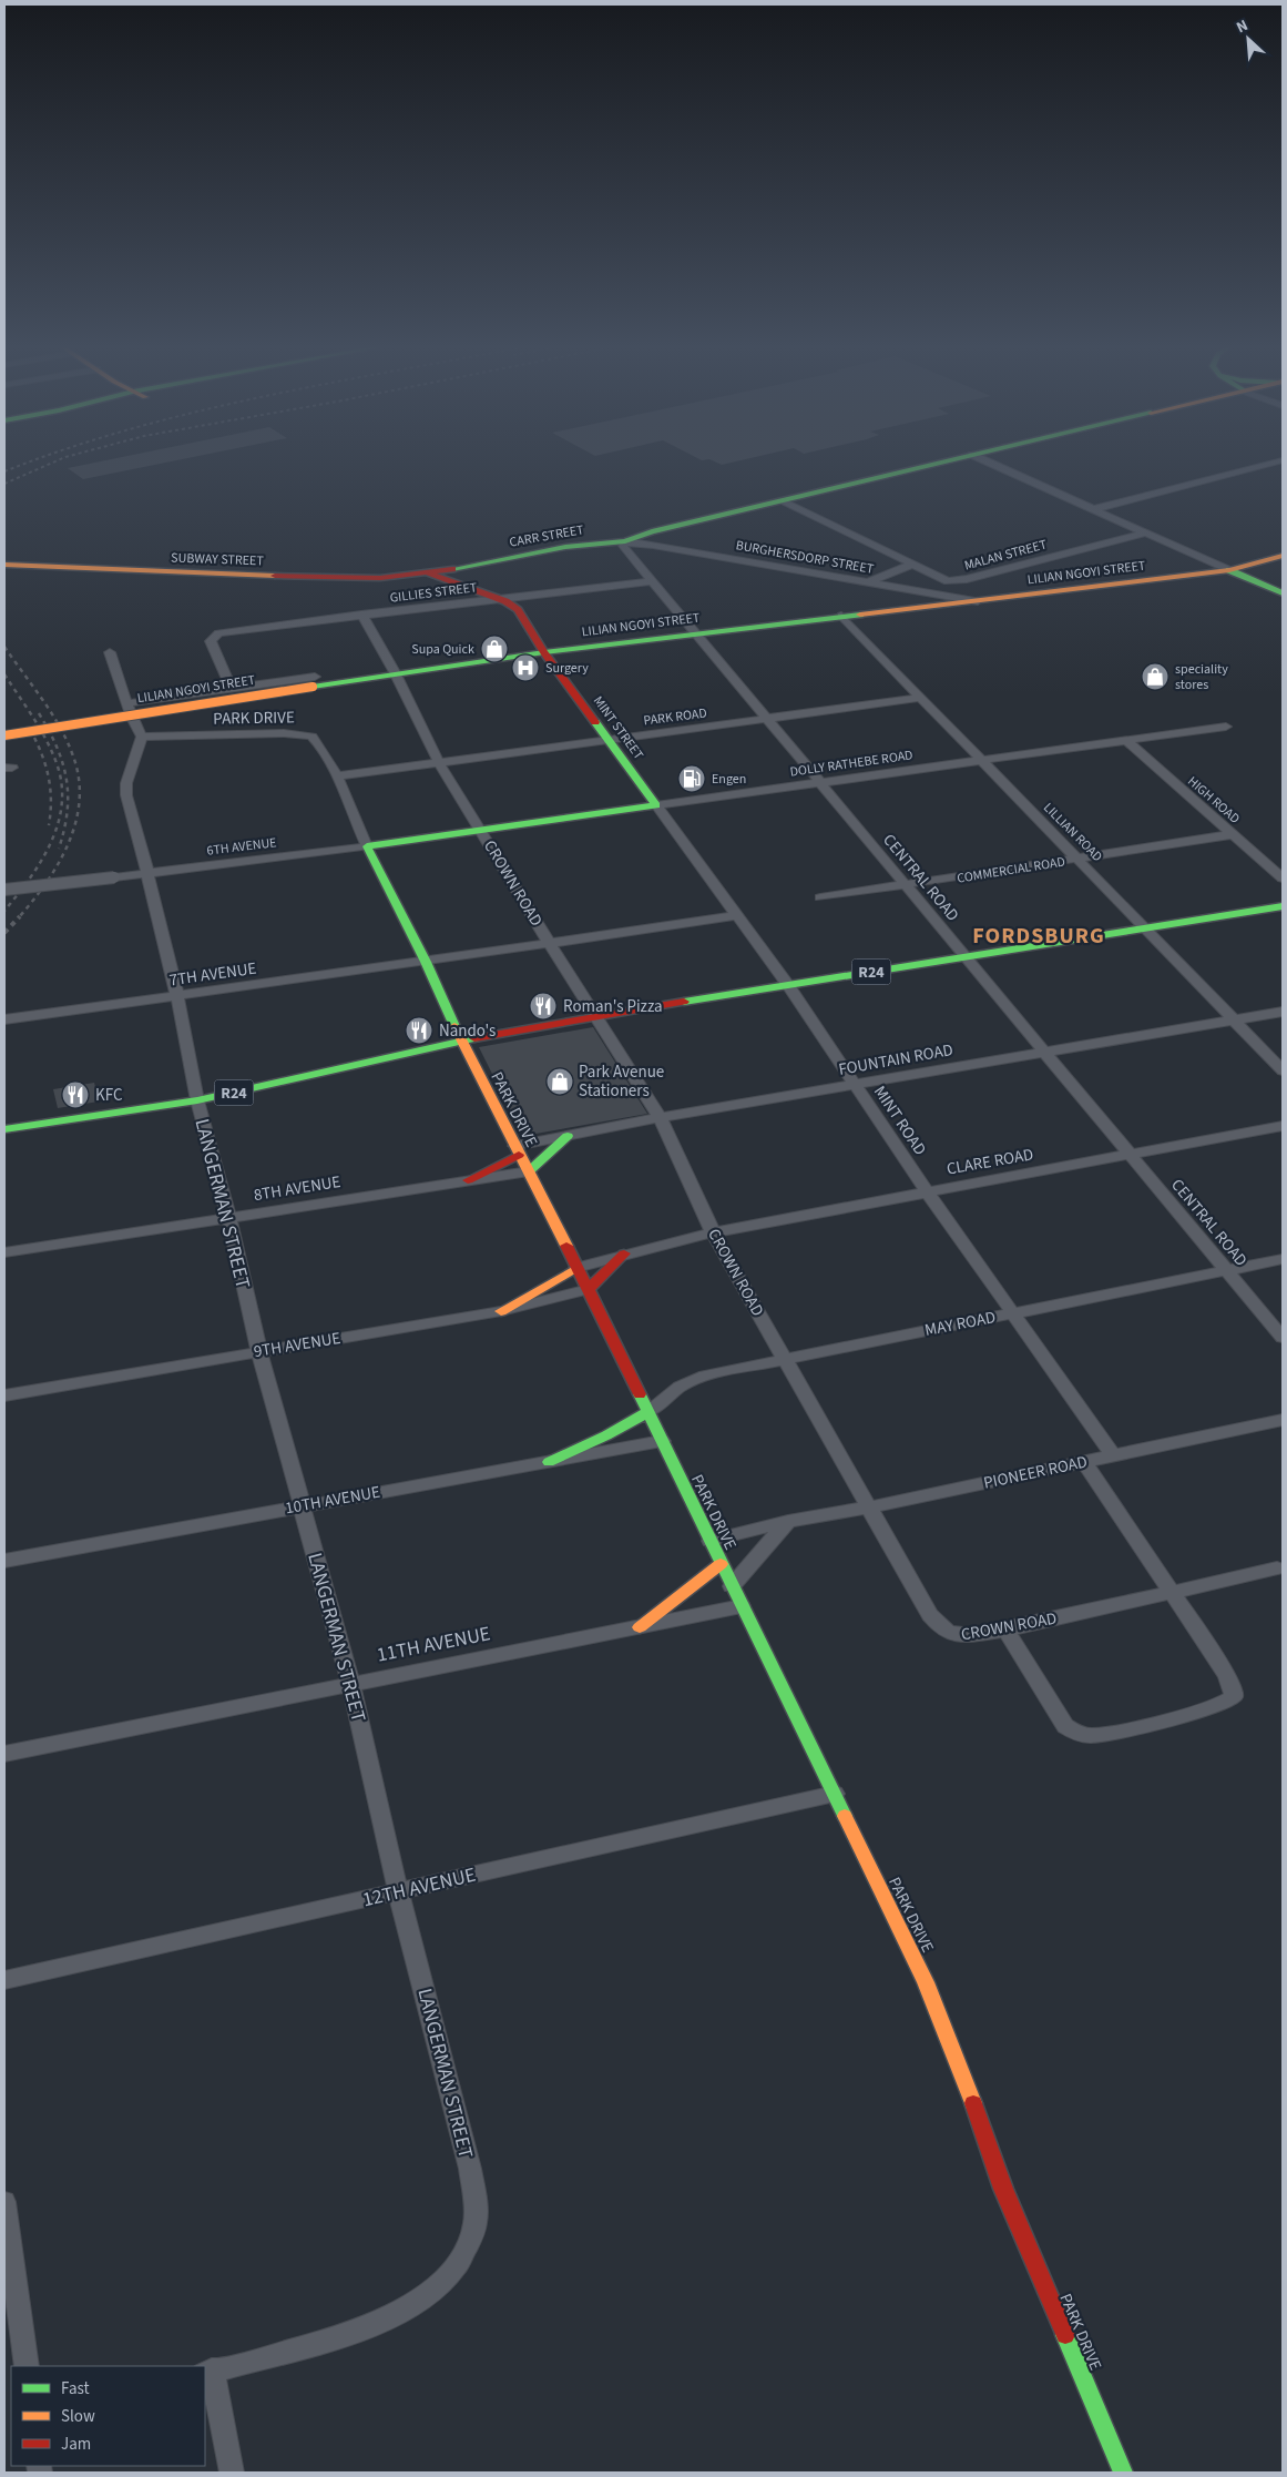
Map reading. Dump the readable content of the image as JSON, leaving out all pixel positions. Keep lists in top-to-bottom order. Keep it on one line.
{"streets":{"main road":["CARR STREET","SUBWAY STREET","LILIAN NGOYI STREET","PARK DRIVE","MINT STREET","DOLLY RATHEBE ROAD","6TH AVENUE","R24"],"street":["MALAN STREET","BURGHERSDORP STREET","GILLIES STREET","PARK ROAD","HIGH ROAD","LILLIAN ROAD","COMMERCIAL ROAD","CENTRAL ROAD","CROWN ROAD","7TH AVENUE","FOUNTAIN ROAD","MINT ROAD","CLARE ROAD","8TH AVENUE","LANGERMAN STREET","MAY ROAD","9TH AVENUE","PIONEER ROAD","10TH AVENUE","11TH AVENUE","12TH AVENUE"]},"crossings":[["CARR STREET","MALAN STREET"],["CARR STREET","BURGHERSDORP STREET"],["CARR STREET","SUBWAY STREET"],["CARR STREET","MINT STREET"],["CARR STREET","CENTRAL ROAD"],["BURGHERSDORP STREET","LILIAN NGOYI STREET"],["BURGHERSDORP STREET","CENTRAL ROAD"],["SUBWAY STREET","MINT STREET"],["LILIAN NGOYI STREET","MINT STREET"],["LILIAN NGOYI STREET","LILLIAN ROAD"],["LILIAN NGOYI STREET","CENTRAL ROAD"],["LILIAN NGOYI STREET","CROWN ROAD"],["GILLIES STREET","MINT STREET"],["GILLIES STREET","CENTRAL ROAD"],["GILLIES STREET","CROWN ROAD"],["PARK ROAD","PARK DRIVE"],["PARK ROAD","MINT STREET"],["PARK ROAD","LILLIAN ROAD"],["PARK ROAD","CENTRAL ROAD"],["PARK ROAD","CROWN ROAD"],["PARK DRIVE","6TH AVENUE"],["PARK DRIVE","R24"],["PARK DRIVE","7TH AVENUE"],["PARK DRIVE","FOUNTAIN ROAD"],["PARK DRIVE","CLARE ROAD"],["PARK DRIVE","8TH AVENUE"],["PARK DRIVE","LANGERMAN STREET"],["PARK DRIVE","MAY ROAD"],["PARK DRIVE","9TH AVENUE"],["PARK DRIVE","PIONEER ROAD"],["PARK DRIVE","10TH AVENUE"],["PARK DRIVE","11TH AVENUE"],["PARK DRIVE","12TH AVENUE"],["MINT STREET","DOLLY RATHEBE ROAD"],["MINT STREET","MINT ROAD"],["DOLLY RATHEBE ROAD","HIGH ROAD"],["DOLLY RATHEBE ROAD","LILLIAN ROAD"],["DOLLY RATHEBE ROAD","6TH AVENUE"],["DOLLY RATHEBE ROAD","CENTRAL ROAD"],["DOLLY RATHEBE ROAD","CROWN ROAD"],["DOLLY RATHEBE ROAD","MINT ROAD"],["HIGH ROAD","COMMERCIAL ROAD"],["LILLIAN ROAD","COMMERCIAL ROAD"],["LILLIAN ROAD","R24"],["LILLIAN ROAD","FOUNTAIN ROAD"],["6TH AVENUE","CROWN ROAD"],["6TH AVENUE","LANGERMAN STREET"],["COMMERCIAL ROAD","CENTRAL ROAD"],["CENTRAL ROAD","R24"],["CENTRAL ROAD","FOUNTAIN ROAD"],["CENTRAL ROAD","CLARE ROAD"],["CENTRAL ROAD","MAY ROAD"],["CROWN ROAD","R24"],["CROWN ROAD","FOUNTAIN ROAD"],["CROWN ROAD","CLARE ROAD"],["CROWN ROAD","MAY ROAD"],["CROWN ROAD","PIONEER ROAD"],["R24","MINT ROAD"],["R24","LANGERMAN STREET"],["7TH AVENUE","LANGERMAN STREET"],["FOUNTAIN ROAD","MINT ROAD"],["MINT ROAD","CLARE ROAD"],["MINT ROAD","MAY ROAD"],["MINT ROAD","PIONEER ROAD"],["8TH AVENUE","LANGERMAN STREET"],["LANGERMAN STREET","9TH AVENUE"],["LANGERMAN STREET","10TH AVENUE"],["LANGERMAN STREET","11TH AVENUE"],["LANGERMAN STREET","12TH AVENUE"]],"districts":["FORDSBURG"],"places":{"shop":["Supa Quick","speciality stores","Park Avenue Stationers"],"hospital":["Surgery"],"fuel station":["Engen"],"restaurant":["Roman's Pizza","Nando's","KFC"]},"legend":["Fast","Slow","Jam"],"north":"top left"}
